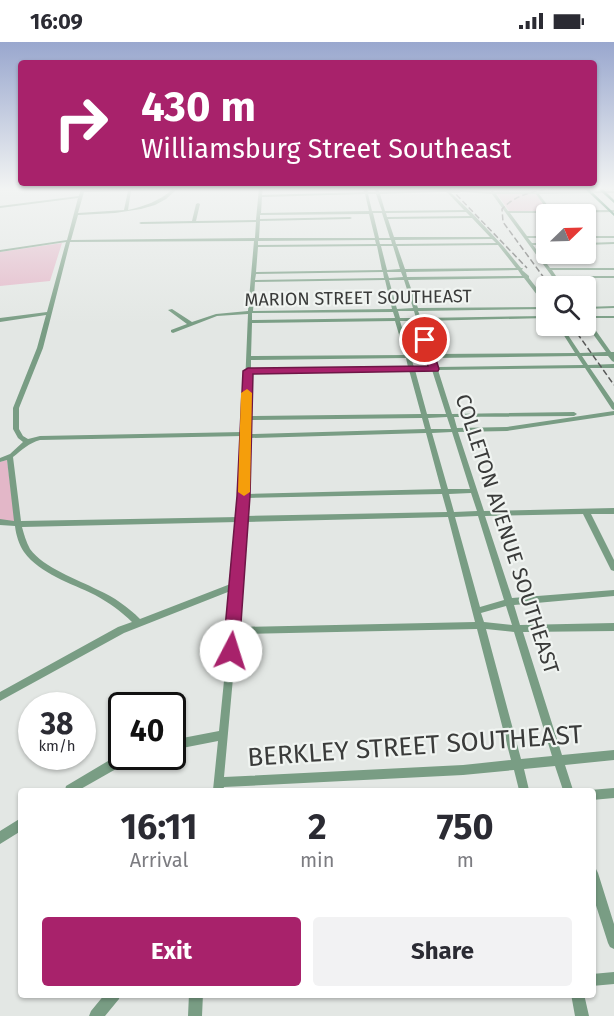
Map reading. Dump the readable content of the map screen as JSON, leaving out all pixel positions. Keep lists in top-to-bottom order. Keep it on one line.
{"streets":{"street":["MARION STREET SOUTHEAST","COLLETON AVENUE SOUTHEAST","BERKLEY STREET SOUTHEAST"]},"crossings":[["MARION STREET SOUTHEAST","COLLETON AVENUE SOUTHEAST"],["COLLETON AVENUE SOUTHEAST","BERKLEY STREET SOUTHEAST"]],"north":"top right","page":{"status":"16:09","turn":["430 m","Williamsburg Street Southeast"],"speed":"38 km/h","limit":"40","eta":["16:11","Arrival","2","min","750","m"],"buttons":["Exit","Share"]}}
